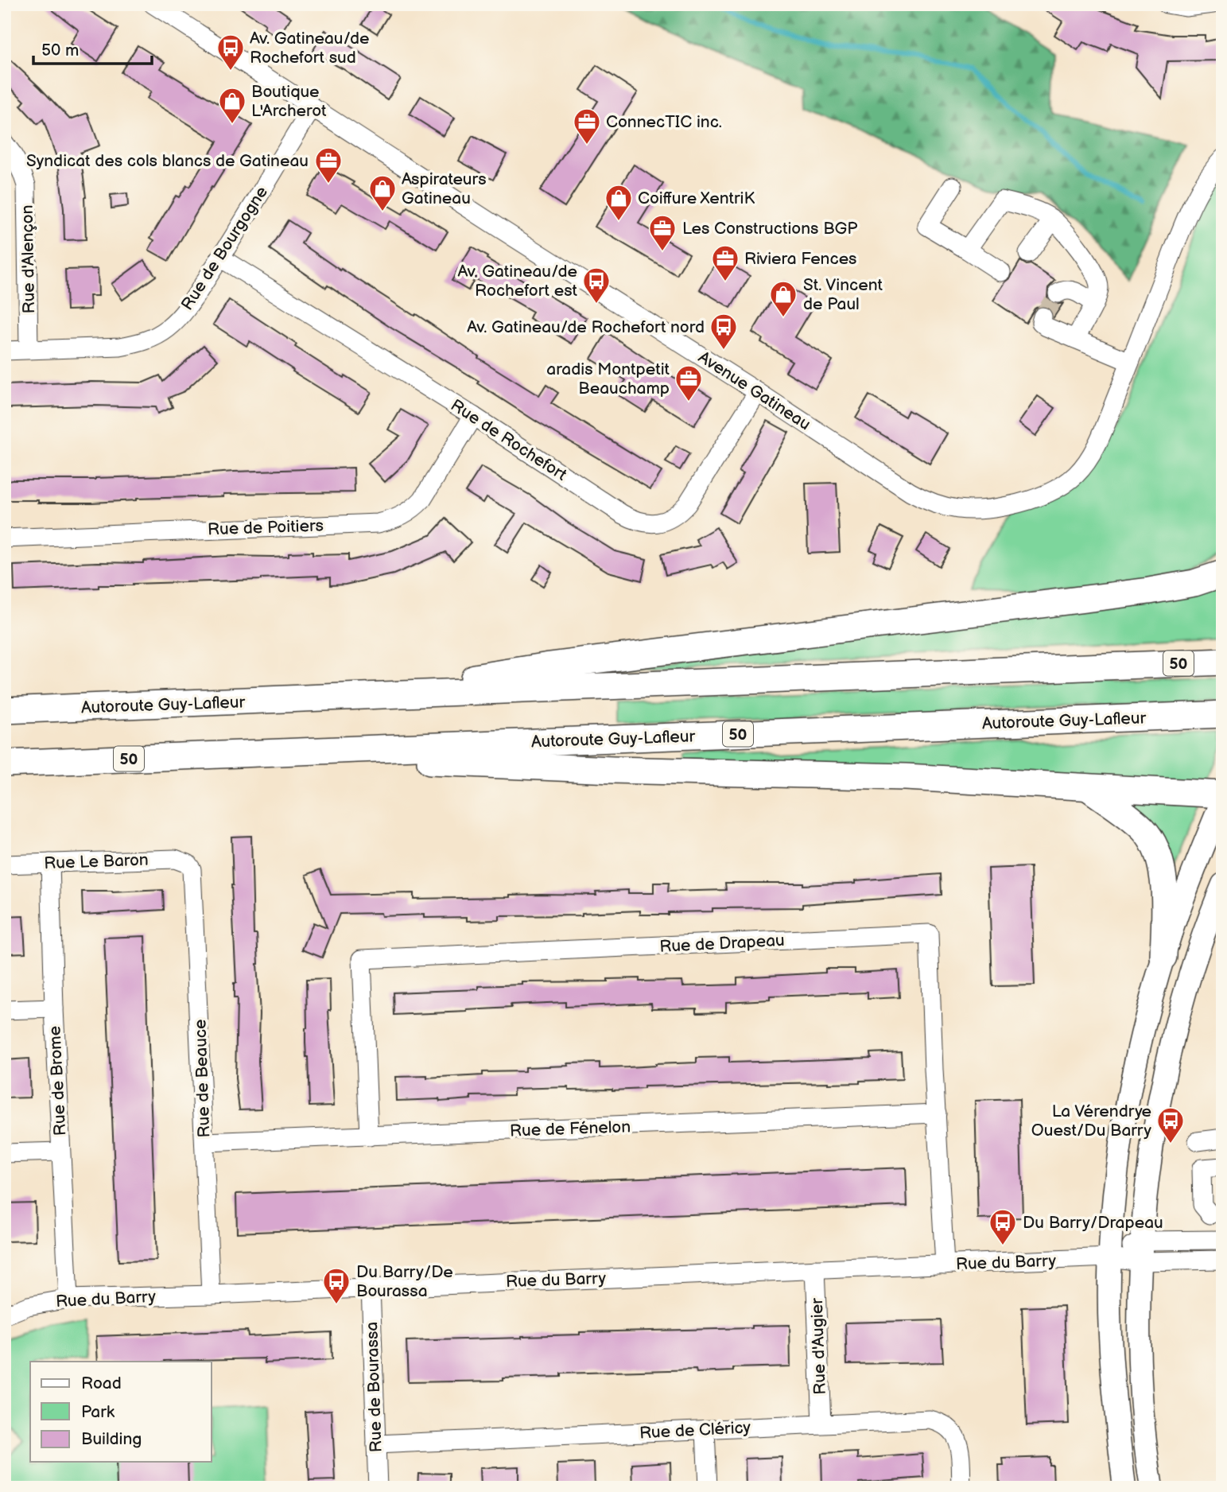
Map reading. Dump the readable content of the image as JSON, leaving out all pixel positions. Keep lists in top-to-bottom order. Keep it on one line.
{"streets":{"highway":["50","Autoroute Guy-Lafleur"],"street":["Rue de Bourgogne","Rue d'Alençon","Avenue Gatineau","Rue de Rochefort","Rue de Poitiers","Rue Le Baron","Rue de Drapeau","Rue de Beauce","Rue de Brome","Rue de Fénelon","Rue du Barry","Rue d'Augier","Rue de Bourassa","Rue de Cléricy"]},"crossings":[["Rue de Bourgogne","Rue d'Alençon"],["Rue de Bourgogne","Avenue Gatineau"],["Rue de Bourgogne","Rue de Rochefort"],["Avenue Gatineau","Rue de Rochefort"],["Rue de Rochefort","Rue de Poitiers"],["Rue Le Baron","Rue de Beauce"],["Rue Le Baron","Rue de Brome"],["Rue de Drapeau","Rue de Fénelon"],["Rue de Drapeau","Rue du Barry"],["Rue de Beauce","Rue de Fénelon"],["Rue de Beauce","Rue du Barry"],["Rue de Brome","Rue du Barry"],["Rue du Barry","Rue d'Augier"],["Rue du Barry","Rue de Bourassa"],["Rue d'Augier","Rue de Cléricy"],["Rue de Bourassa","Rue de Cléricy"]],"places":{"bus stop":["Av. Gatineau/de Rochefort sud","Av. Gatineau/de Rochefort est","Av. Gatineau/de Rochefort nord","La Vérendrye Ouest/Du Barry","Du Barry/Drapeau","Du Barry/De Bourassa"],"shop":["Boutique L'Archerot","Aspirateurs Gatineau","Coiffure XentriK","St. Vincent de Paul"],"office":["ConnecTIC inc.","Syndicat des cols blancs de Gatineau","Les Constructions BGP","Riviera Fences","aradis Montpetit Beauchamp"]},"legend":["Road","Park","Building"],"scale_bar":"50 m"}
